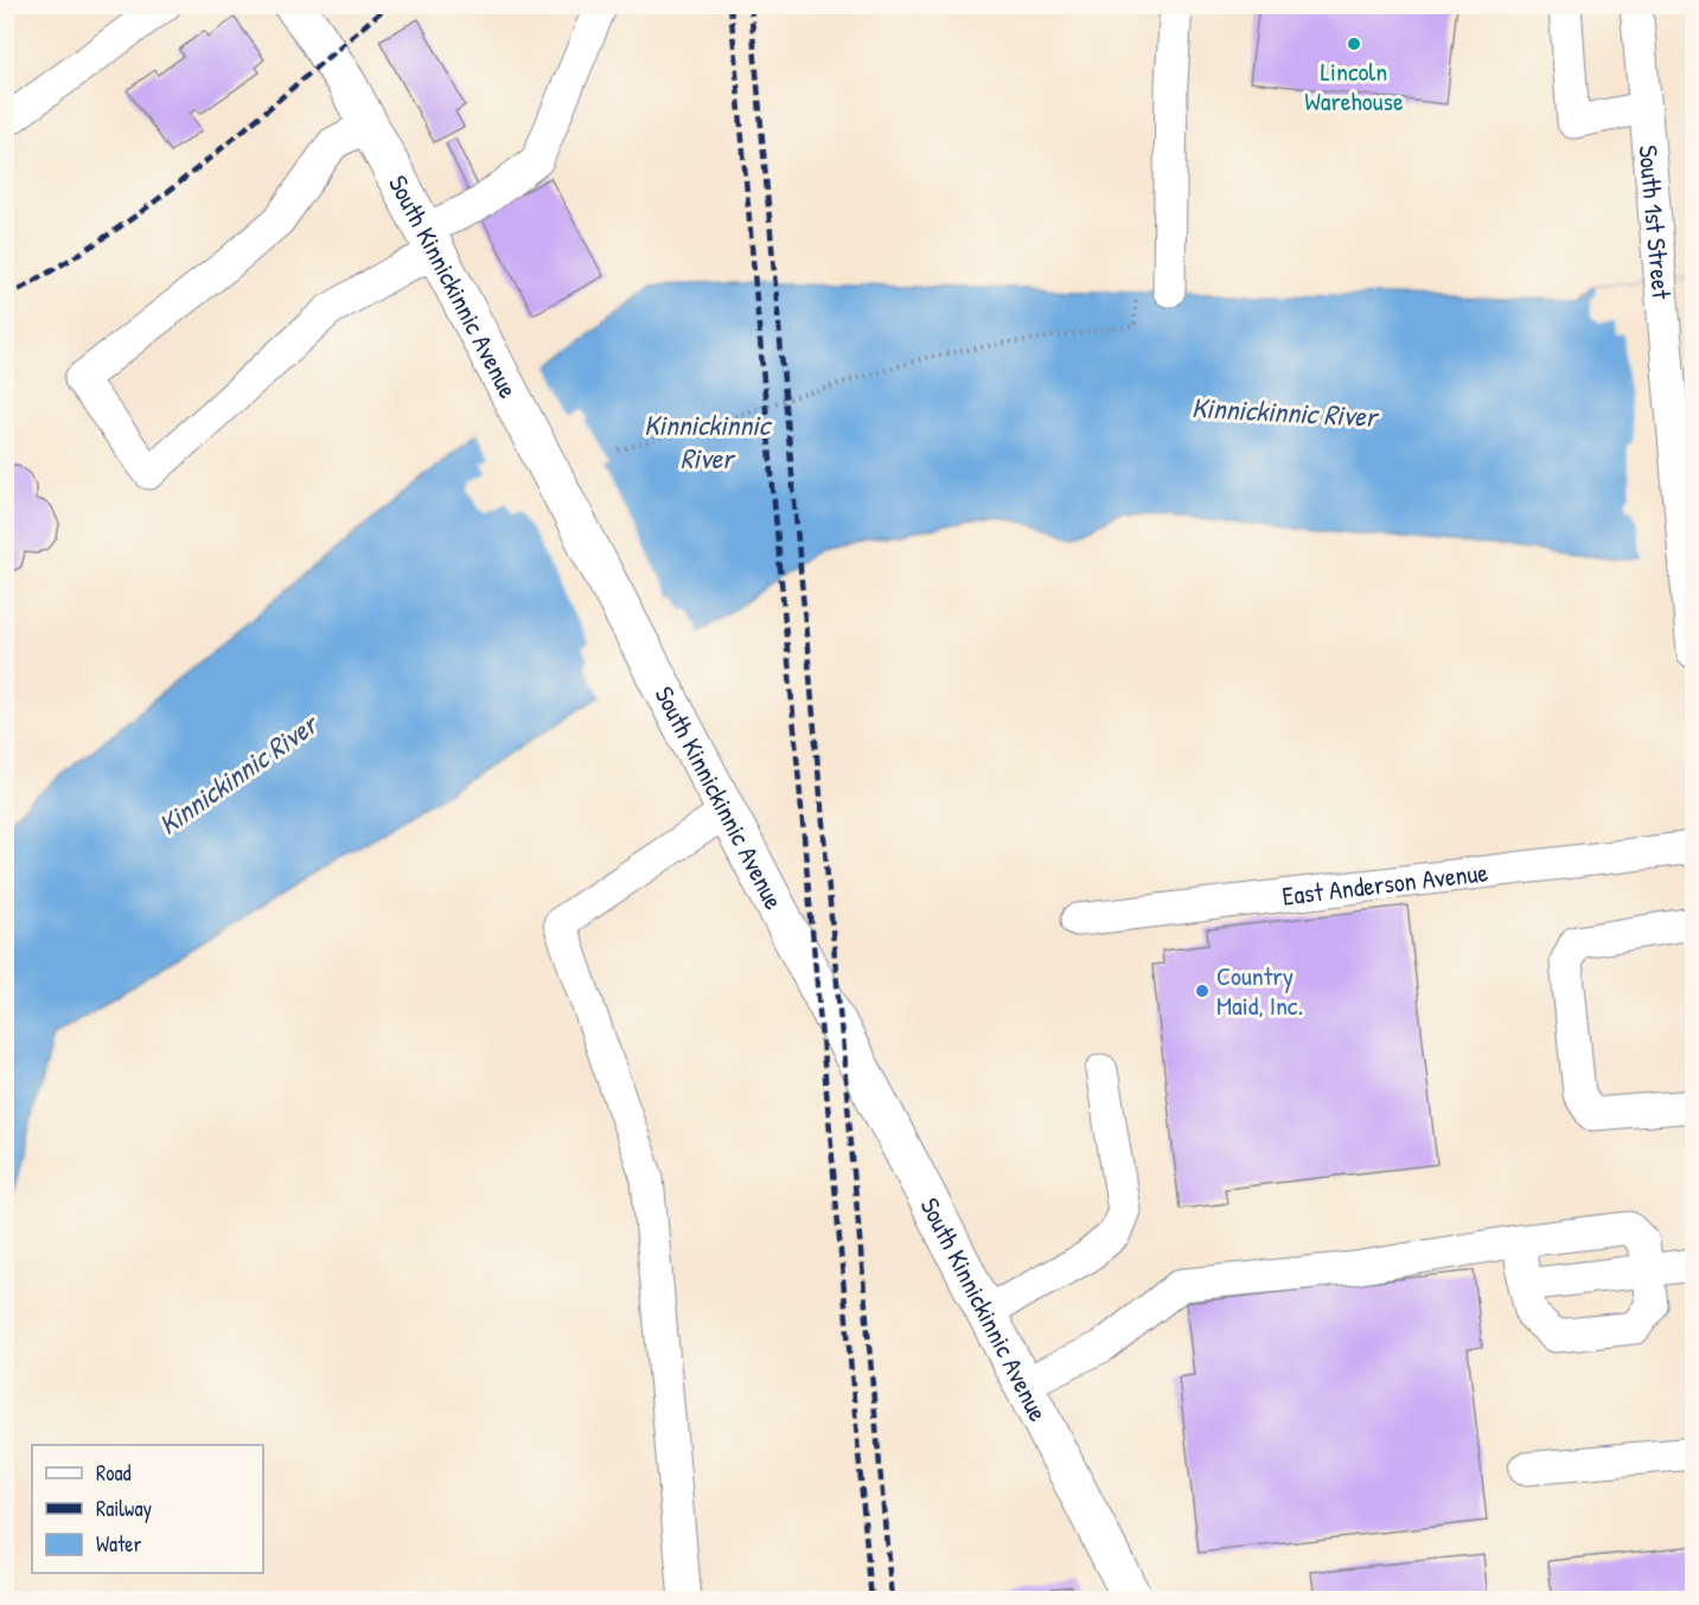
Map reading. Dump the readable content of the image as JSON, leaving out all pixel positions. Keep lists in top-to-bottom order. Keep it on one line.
{"streets":{"main road":["South Kinnickinnic Avenue"],"street":["South 1st Street","East Anderson Avenue"]},"water":["Kinnickinnic River"],"places":["Lincoln Warehouse","Country Maid, Inc."],"legend":["Road","Railway","Water"]}
